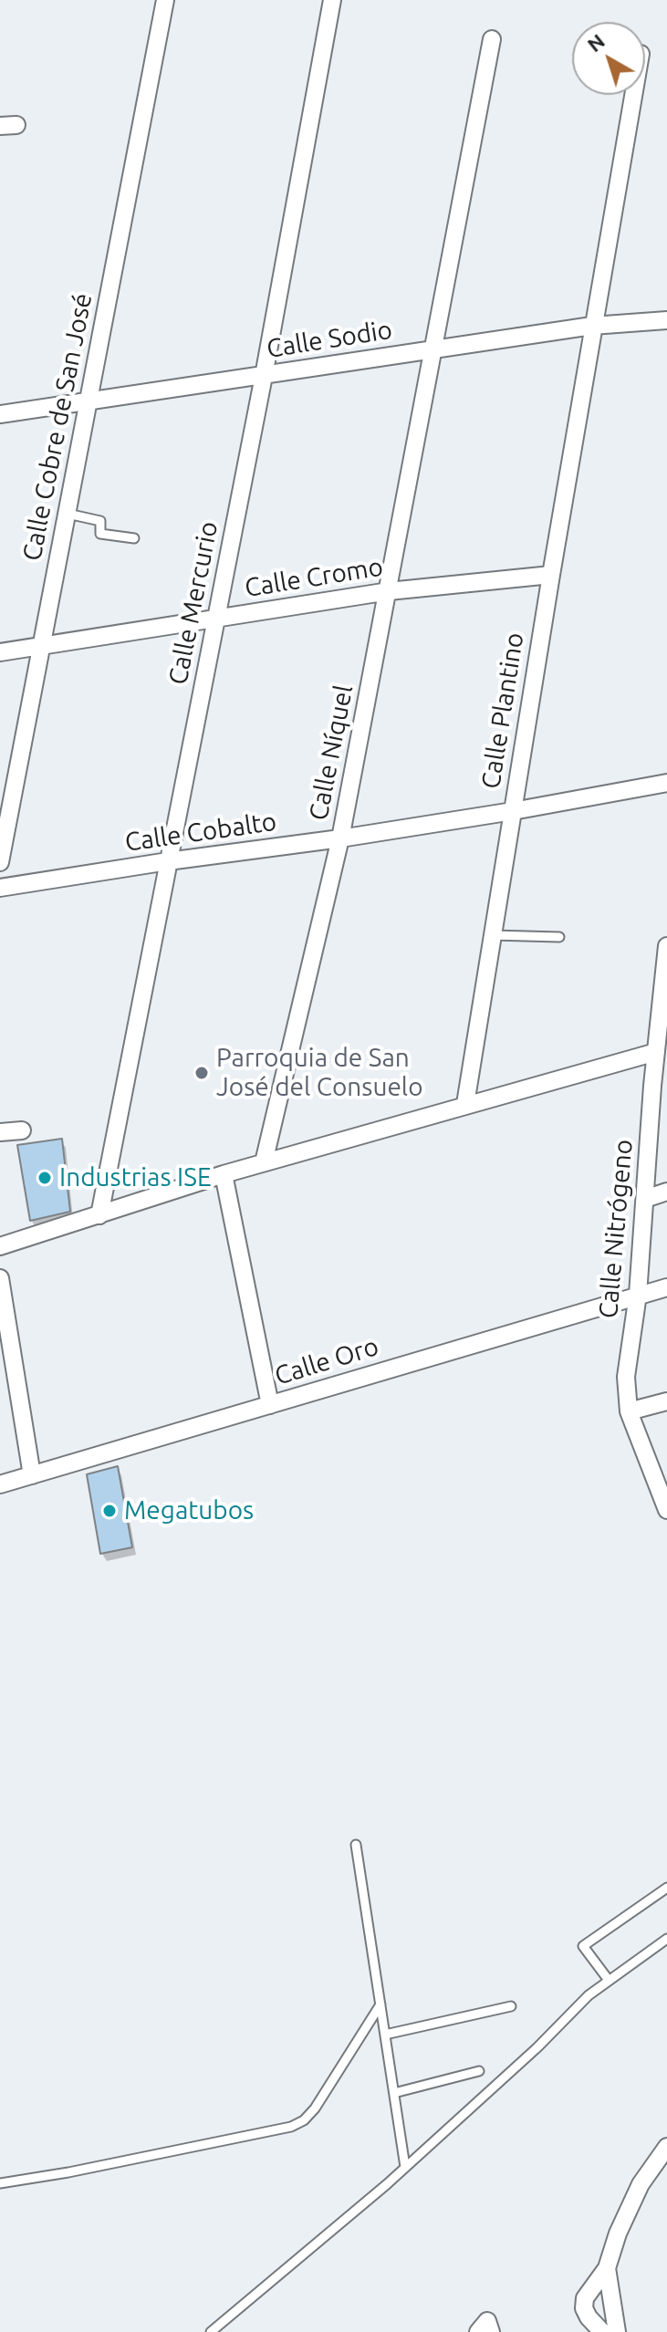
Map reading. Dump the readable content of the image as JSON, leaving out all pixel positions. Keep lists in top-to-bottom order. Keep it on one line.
{"streets":{"street":["Calle Sodio","Calle Cobre de San José","Calle Cromo","Calle Mercurio","Calle Plantino","Calle Níquel","Calle Cobalto","Calle Nitrógeno","Calle Oro"]},"crossings":[["Calle Sodio","Calle Cobre de San José"],["Calle Sodio","Calle Mercurio"],["Calle Sodio","Calle Plantino"],["Calle Sodio","Calle Níquel"],["Calle Cobre de San José","Calle Cromo"],["Calle Cromo","Calle Mercurio"],["Calle Cromo","Calle Plantino"],["Calle Cromo","Calle Níquel"],["Calle Mercurio","Calle Cobalto"],["Calle Plantino","Calle Cobalto"],["Calle Níquel","Calle Cobalto"],["Calle Nitrógeno","Calle Oro"]],"places":["Parroquia de San José del Consuelo","Industrias ISE","Megatubos"],"north":"top left"}
